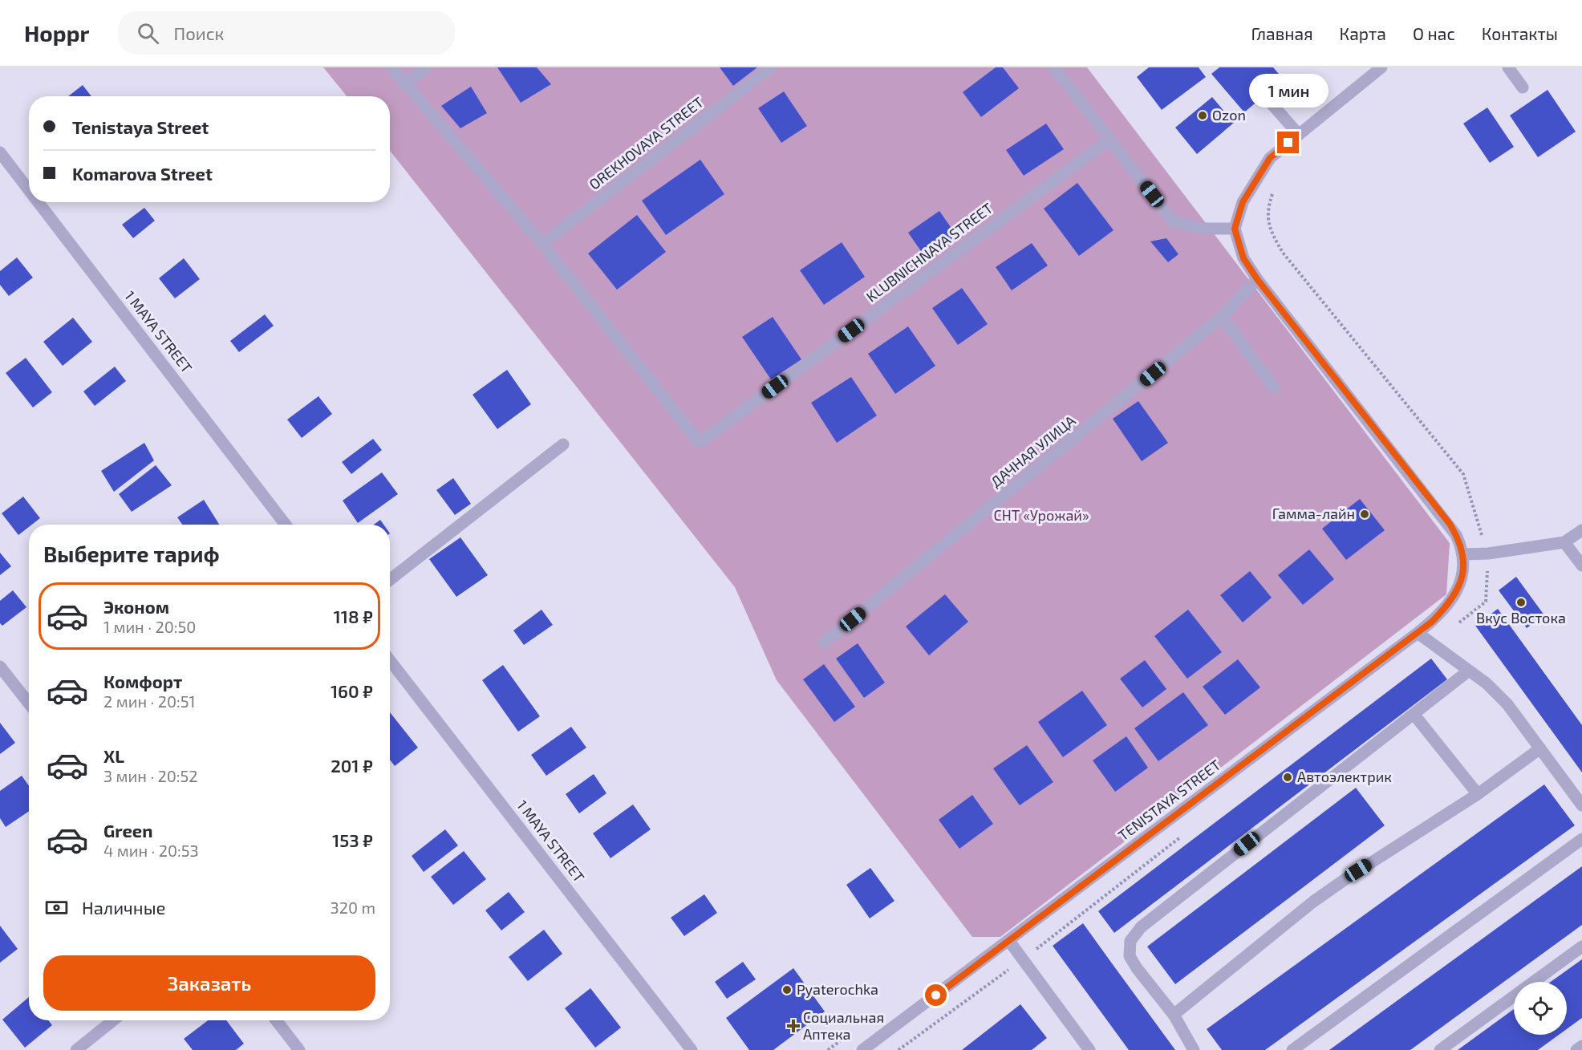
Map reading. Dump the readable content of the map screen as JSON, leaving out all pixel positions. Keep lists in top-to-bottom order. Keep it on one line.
{"streets":{"street":["OREKHOVAYA STREET","KLUBNICHNAYA STREET","1 MAYA STREET","ДАЧНАЯ УЛИЦА","TENISTAYA STREET"]},"crossings":[["OREKHOVAYA STREET","KLUBNICHNAYA STREET"]],"parks":["СНТ «Урожай»"],"places":{"other":["Ozon","Гамма-лайн","Вкус Востока","Автоэлектрик","Pyaterochka"],"health":["Социальная Аптека"]},"page":{"header":"Hoppr","search":"Поиск","nav":["Главная","Карта","О нас","Контакты"],"bubble":"1 мин","banner":["Tenistaya Street","Komarova Street"],"heading":"Выберите тариф","list":[{"name":"Эконом","note":"1 мин · 20:50","value":"118 ₽"},{"name":"Комфорт","note":"2 мин · 20:51","value":"160 ₽"},{"name":"XL","note":"3 мин · 20:52","value":"201 ₽"},{"name":"Green","note":"4 мин · 20:53","value":"153 ₽"}],"pay":["Наличные","320 m"],"buttons":"Заказать"}}
